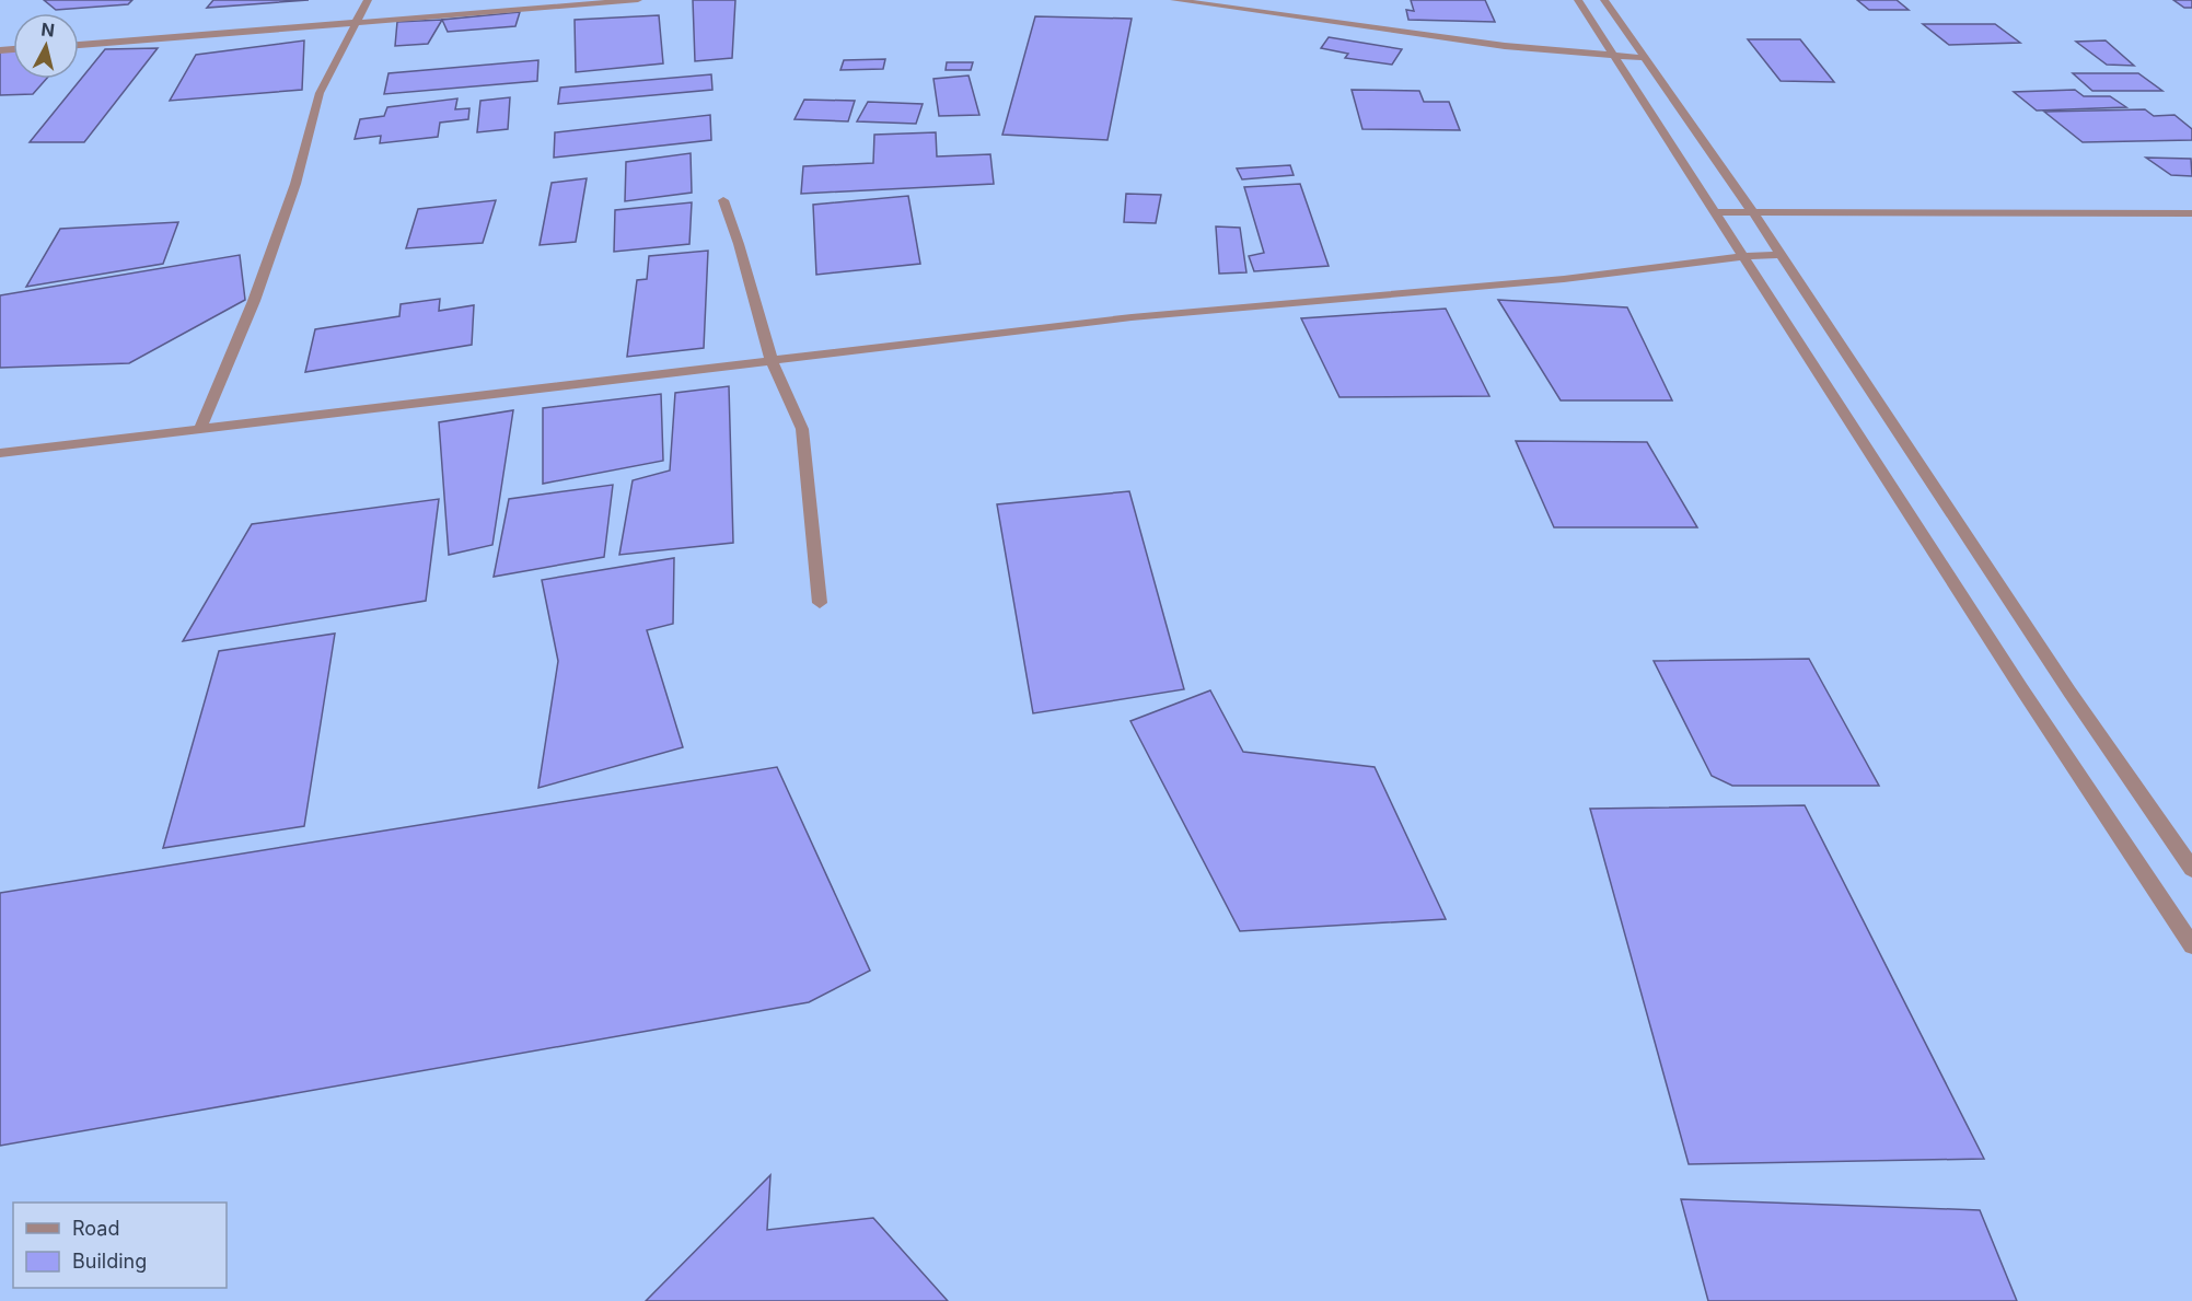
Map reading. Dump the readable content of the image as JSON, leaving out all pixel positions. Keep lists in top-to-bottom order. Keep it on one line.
{"legend":["Road","Building"],"north":"top"}
